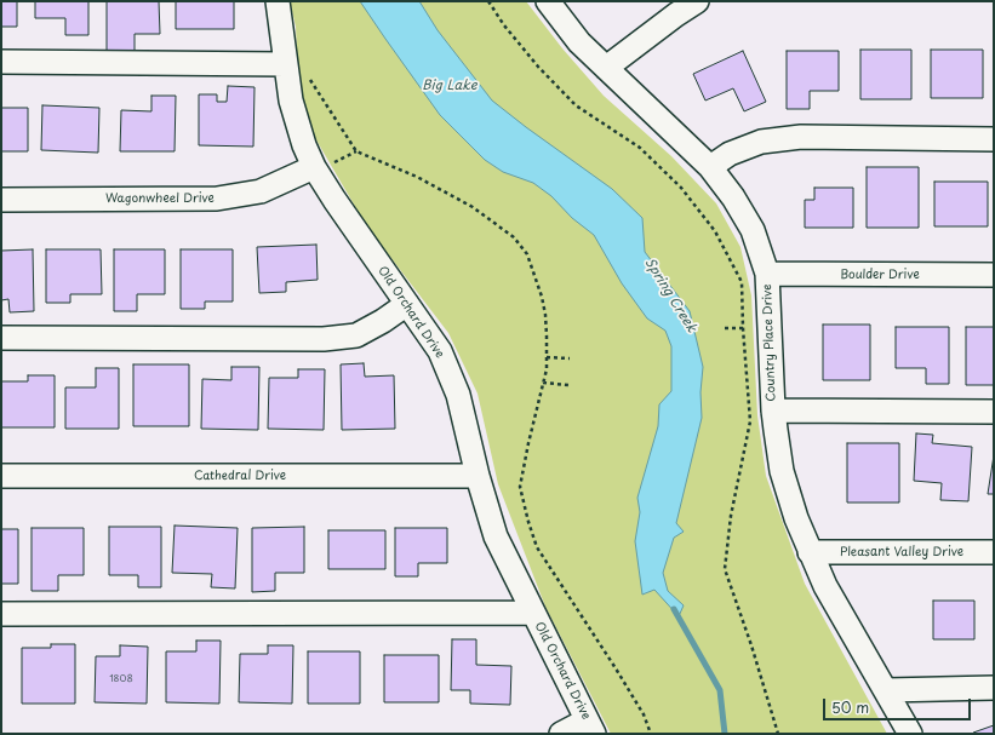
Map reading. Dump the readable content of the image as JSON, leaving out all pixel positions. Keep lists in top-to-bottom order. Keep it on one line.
{"streets":{"street":["Wagonwheel Drive","Boulder Drive","Old Orchard Drive","Country Place Drive","Cathedral Drive","Pleasant Valley Drive"]},"crossings":[["Wagonwheel Drive","Old Orchard Drive"],["Boulder Drive","Country Place Drive"],["Old Orchard Drive","Cathedral Drive"],["Country Place Drive","Pleasant Valley Drive"]],"water":["Big Lake","Spring Creek"],"house_numbers":["1808"],"scale_bar":"50 m"}
